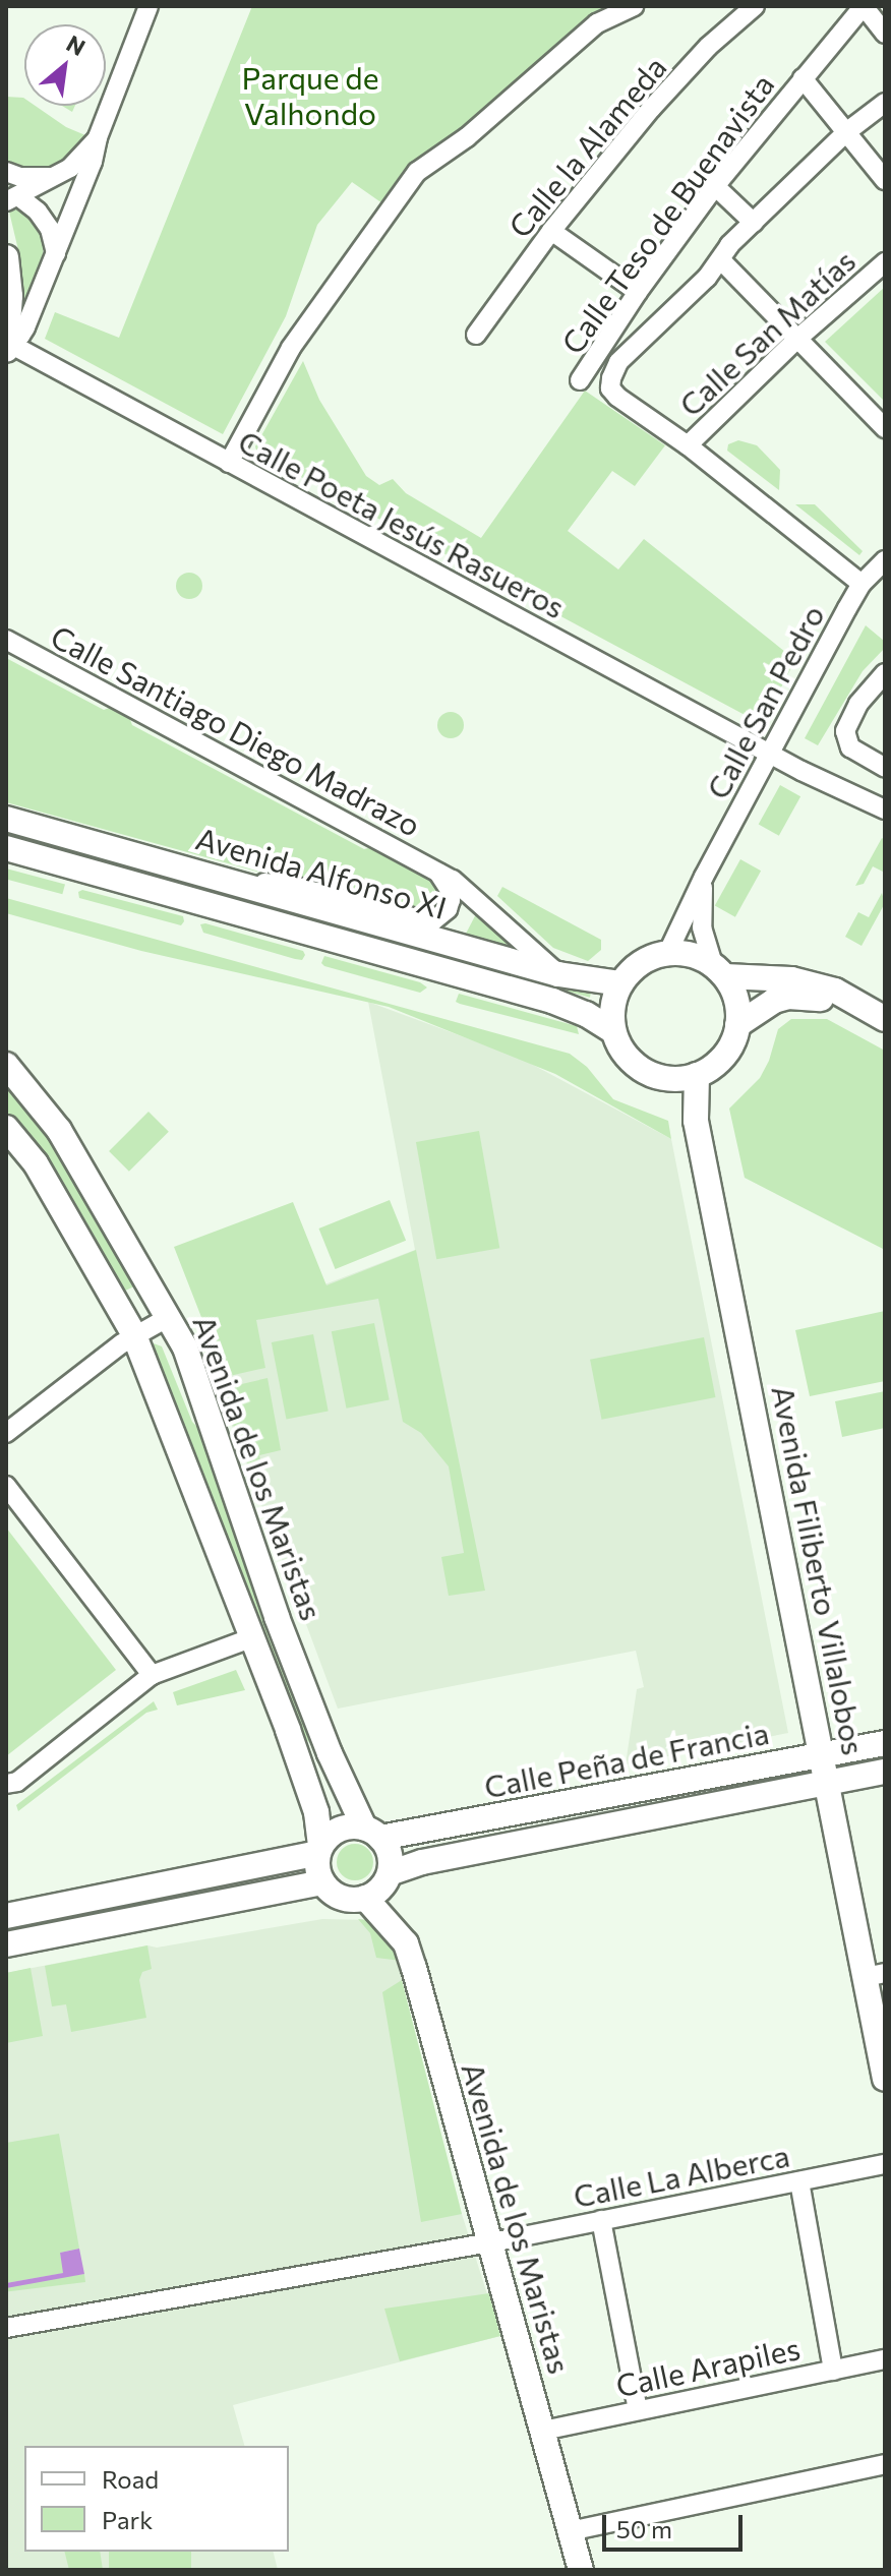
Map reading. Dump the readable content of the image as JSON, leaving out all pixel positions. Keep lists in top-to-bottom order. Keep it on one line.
{"streets":{"main road":["Avenida Alfonso XI","Avenida de los Maristas","Avenida Filiberto Villalobos","Calle Peña de Francia"],"street":["Calle la Alameda","Calle Teso de Buenavista","Calle San Matías","Calle Poeta Jesús Rasueros","Calle San Pedro","Calle Santiago Diego Madrazo","Calle La Alberca","Calle Arapiles"]},"crossings":[["Calle Poeta Jesús Rasueros","Calle San Pedro"],["Calle San Pedro","Avenida Alfonso XI"],["Calle San Pedro","Avenida Filiberto Villalobos"],["Calle Santiago Diego Madrazo","Avenida Alfonso XI"],["Avenida Alfonso XI","Avenida Filiberto Villalobos"],["Avenida de los Maristas","Calle Peña de Francia"],["Avenida de los Maristas","Calle La Alberca"],["Avenida de los Maristas","Calle Arapiles"],["Avenida Filiberto Villalobos","Calle Peña de Francia"]],"parks":["Parque de Valhondo"],"legend":["Road","Park"],"scale_bar":"50 m","north":"top right"}
